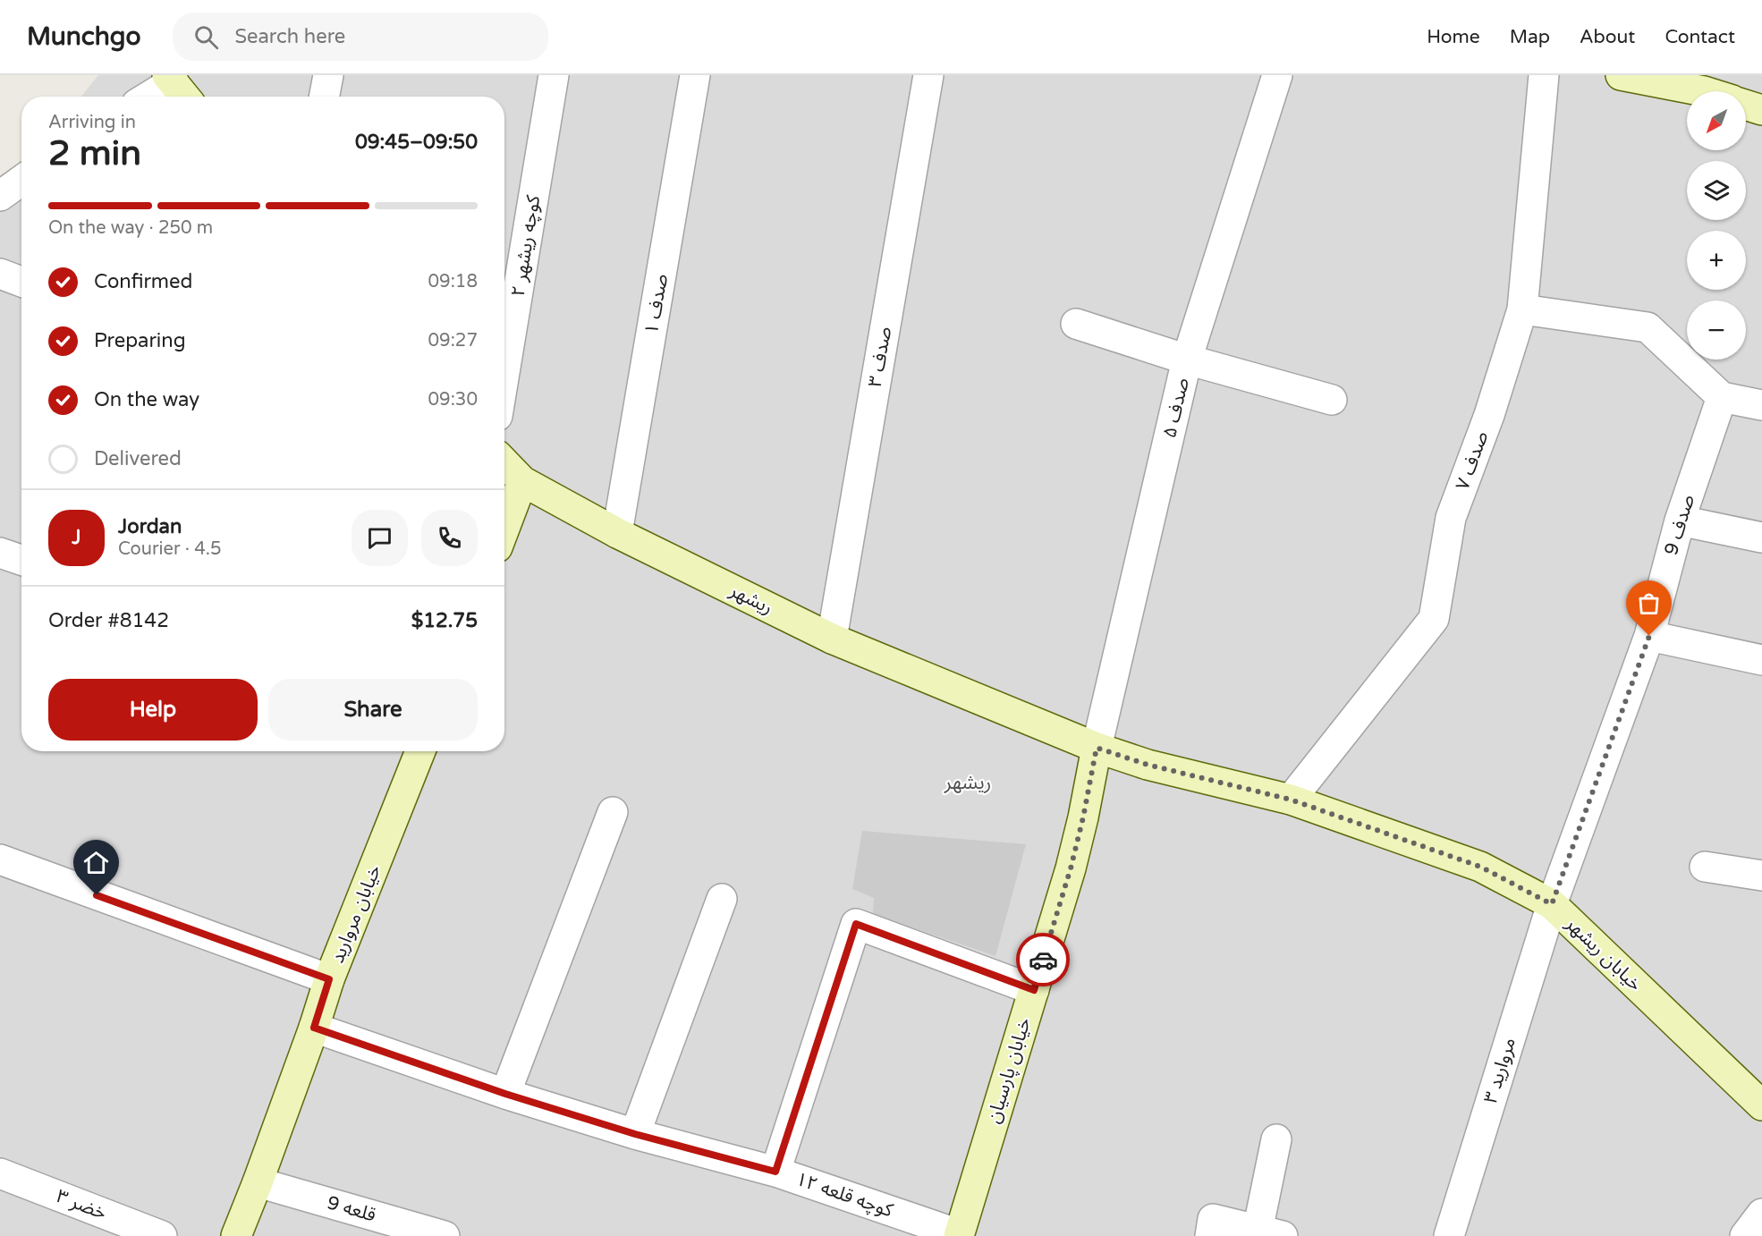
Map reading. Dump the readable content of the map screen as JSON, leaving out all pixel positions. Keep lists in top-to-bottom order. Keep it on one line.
{"streets":{"street":["کوچه ریشهر ۲","صدف ۱","صدف ۳","صدف ۵","صدف ۷","صدف 9","ریشهر","خیابان مروارید","خیابان ریشهر","خیابان پارسیان","مروارید ۳","کوچه قلعه ۱۲","خضر ۳","قلعه 9"]},"crossings":[["صدف ۱","ریشهر"],["صدف ۳","ریشهر"],["صدف ۵","خیابان ریشهر"],["صدف ۵","خیابان پارسیان"],["صدف ۷","خیابان ریشهر"],["صدف 9","خیابان ریشهر"],["صدف 9","مروارید ۳"],["ریشهر","خیابان ریشهر"],["خیابان مروارید","کوچه قلعه ۱۲"],["خیابان مروارید","قلعه 9"],["خیابان ریشهر","خیابان پارسیان"],["خیابان ریشهر","مروارید ۳"],["خیابان پارسیان","کوچه قلعه ۱۲"]],"districts":["ریشهر"],"north":"bottom left","page":{"header":"Munchgo","search":"Search here","nav":["Home","Map","About","Contact"],"map_buttons":["+","−"],"heading":["2 min","Arriving in","09:45–09:50"],"panel":["Jordan","Courier · 4.5","Order #8142","$12.75"],"bar":"On the way · 250 m","list":[["Confirmed","09:18"],["Preparing","09:27"],["On the way","09:30"],"Delivered"],"round":"J","buttons":["Help","Share"]}}
